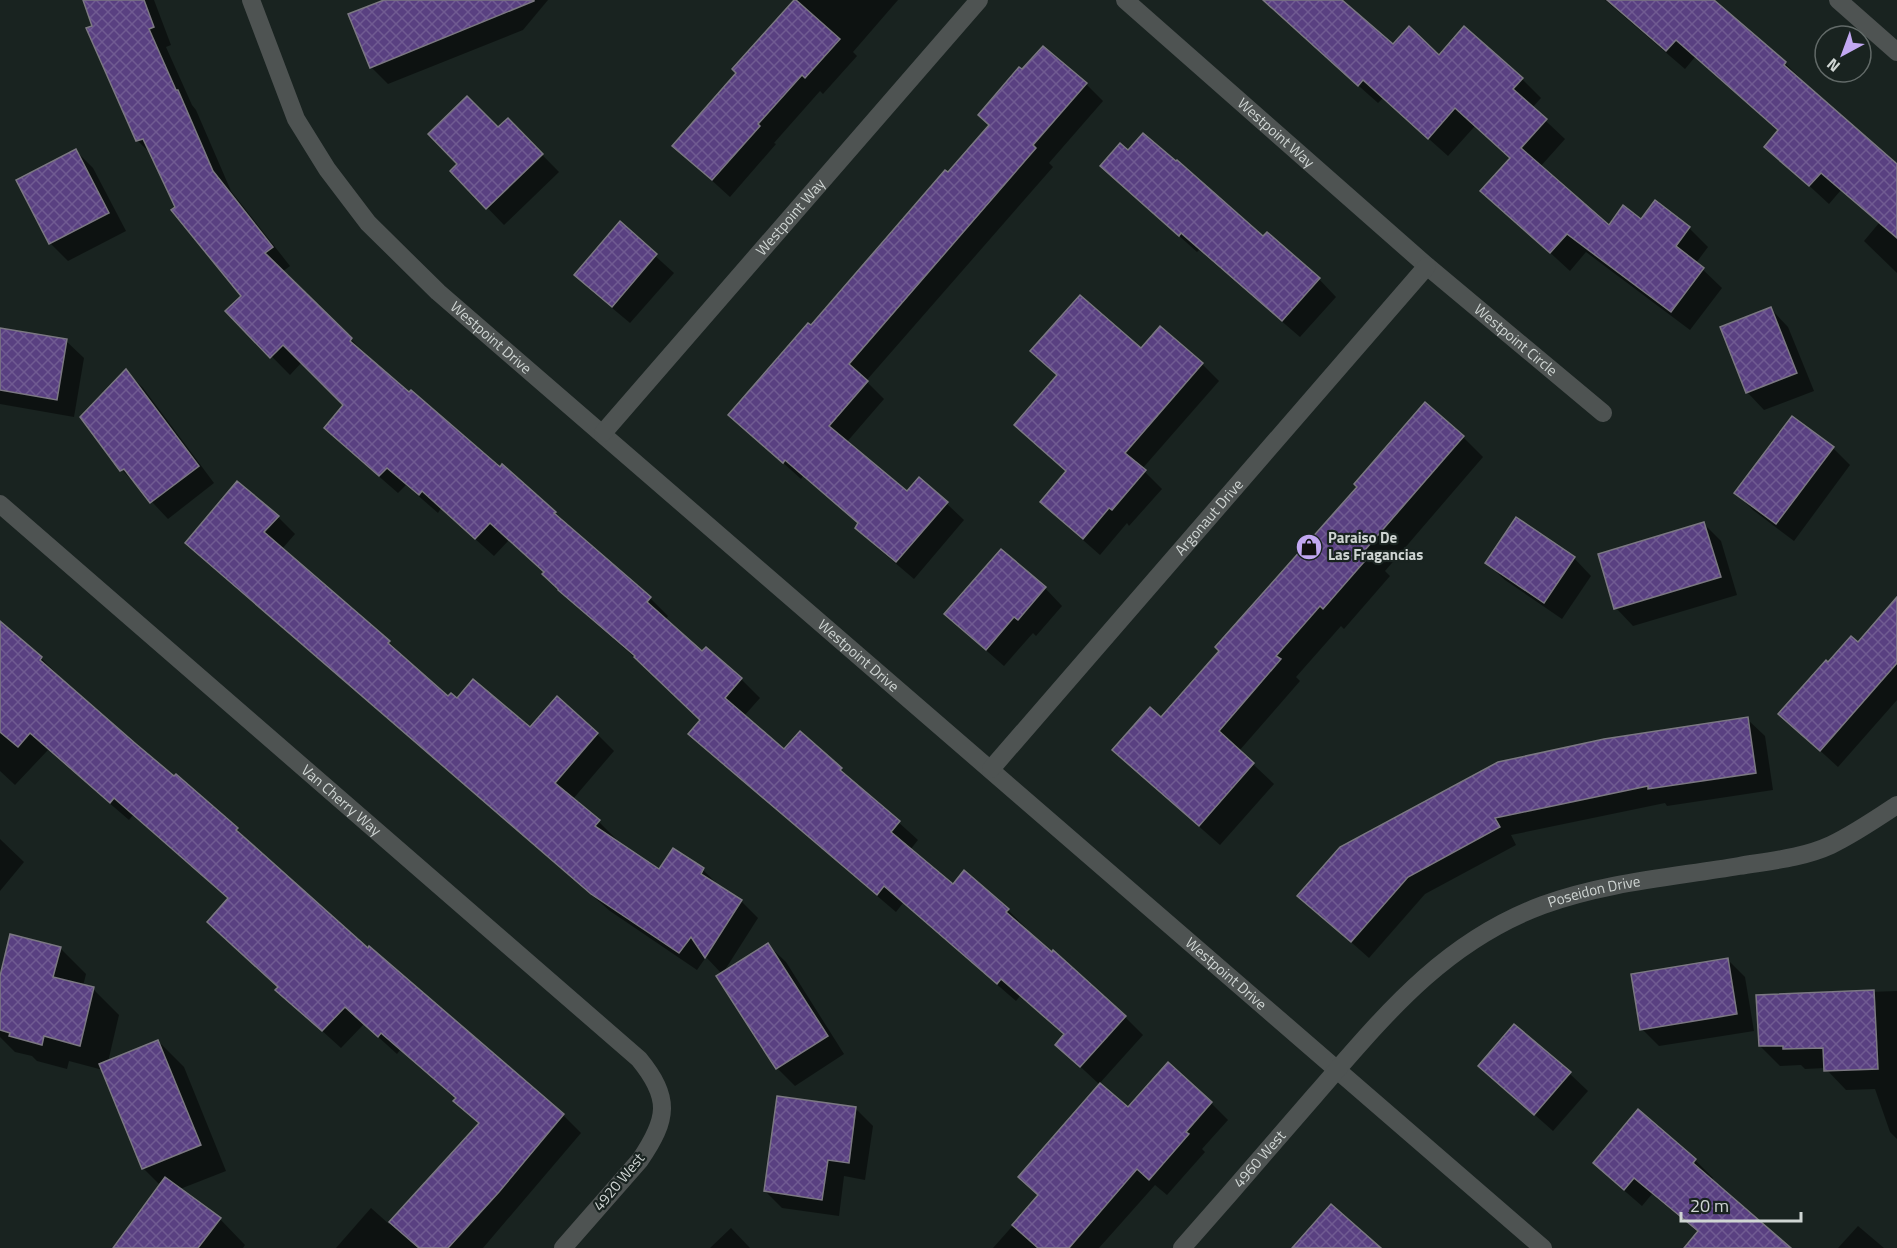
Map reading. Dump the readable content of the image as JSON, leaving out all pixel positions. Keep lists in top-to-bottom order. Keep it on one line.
{"streets":{"street":["Westpoint Way","Westpoint Drive","Westpoint Circle","Argonaut Drive","Van Cherry Way","Poseidon Drive","4960 West","4920 West"]},"crossings":[["Westpoint Way","Westpoint Drive"],["Westpoint Way","Westpoint Circle"],["Westpoint Way","Argonaut Drive"],["Westpoint Drive","Argonaut Drive"],["Westpoint Drive","Poseidon Drive"],["Westpoint Drive","4960 West"],["Westpoint Circle","Argonaut Drive"],["Van Cherry Way","4920 West"],["Poseidon Drive","4960 West"]],"places":{"shop":["Paraiso De Las Fragancias"]},"scale_bar":"20 m","north":"bottom left"}
